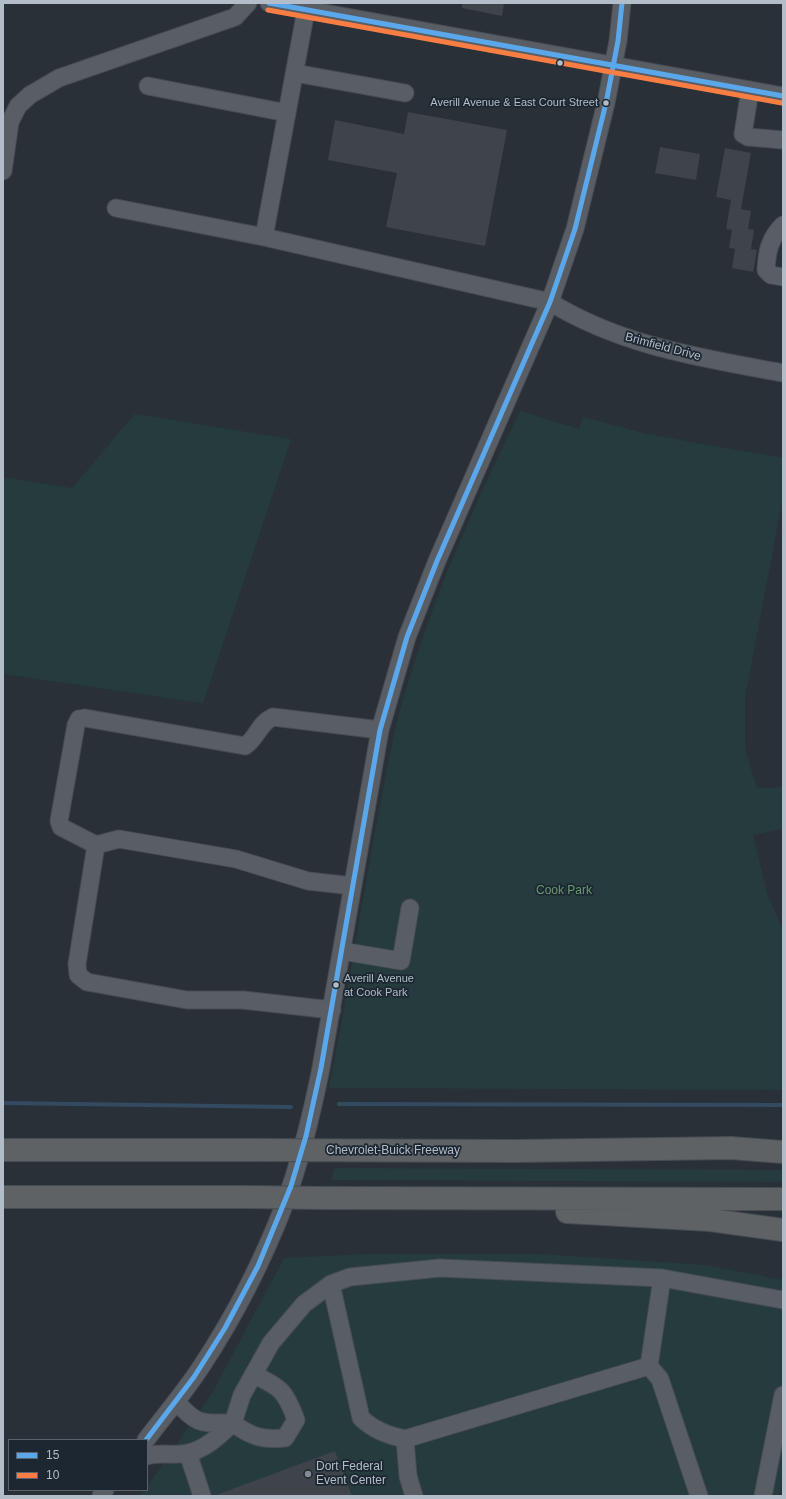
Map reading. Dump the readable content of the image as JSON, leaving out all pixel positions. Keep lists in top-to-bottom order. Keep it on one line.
{"streets":{"highway":["Chevrolet-Buick Freeway"],"street":["Brimfield Drive"]},"parks":["Cook Park"],"places":["Averill Avenue & East Court Street","Averill Avenue at Cook Park","Dort Federal Event Center"],"lines":["transit line 15","transit line 10"],"legend":["15","10"]}
